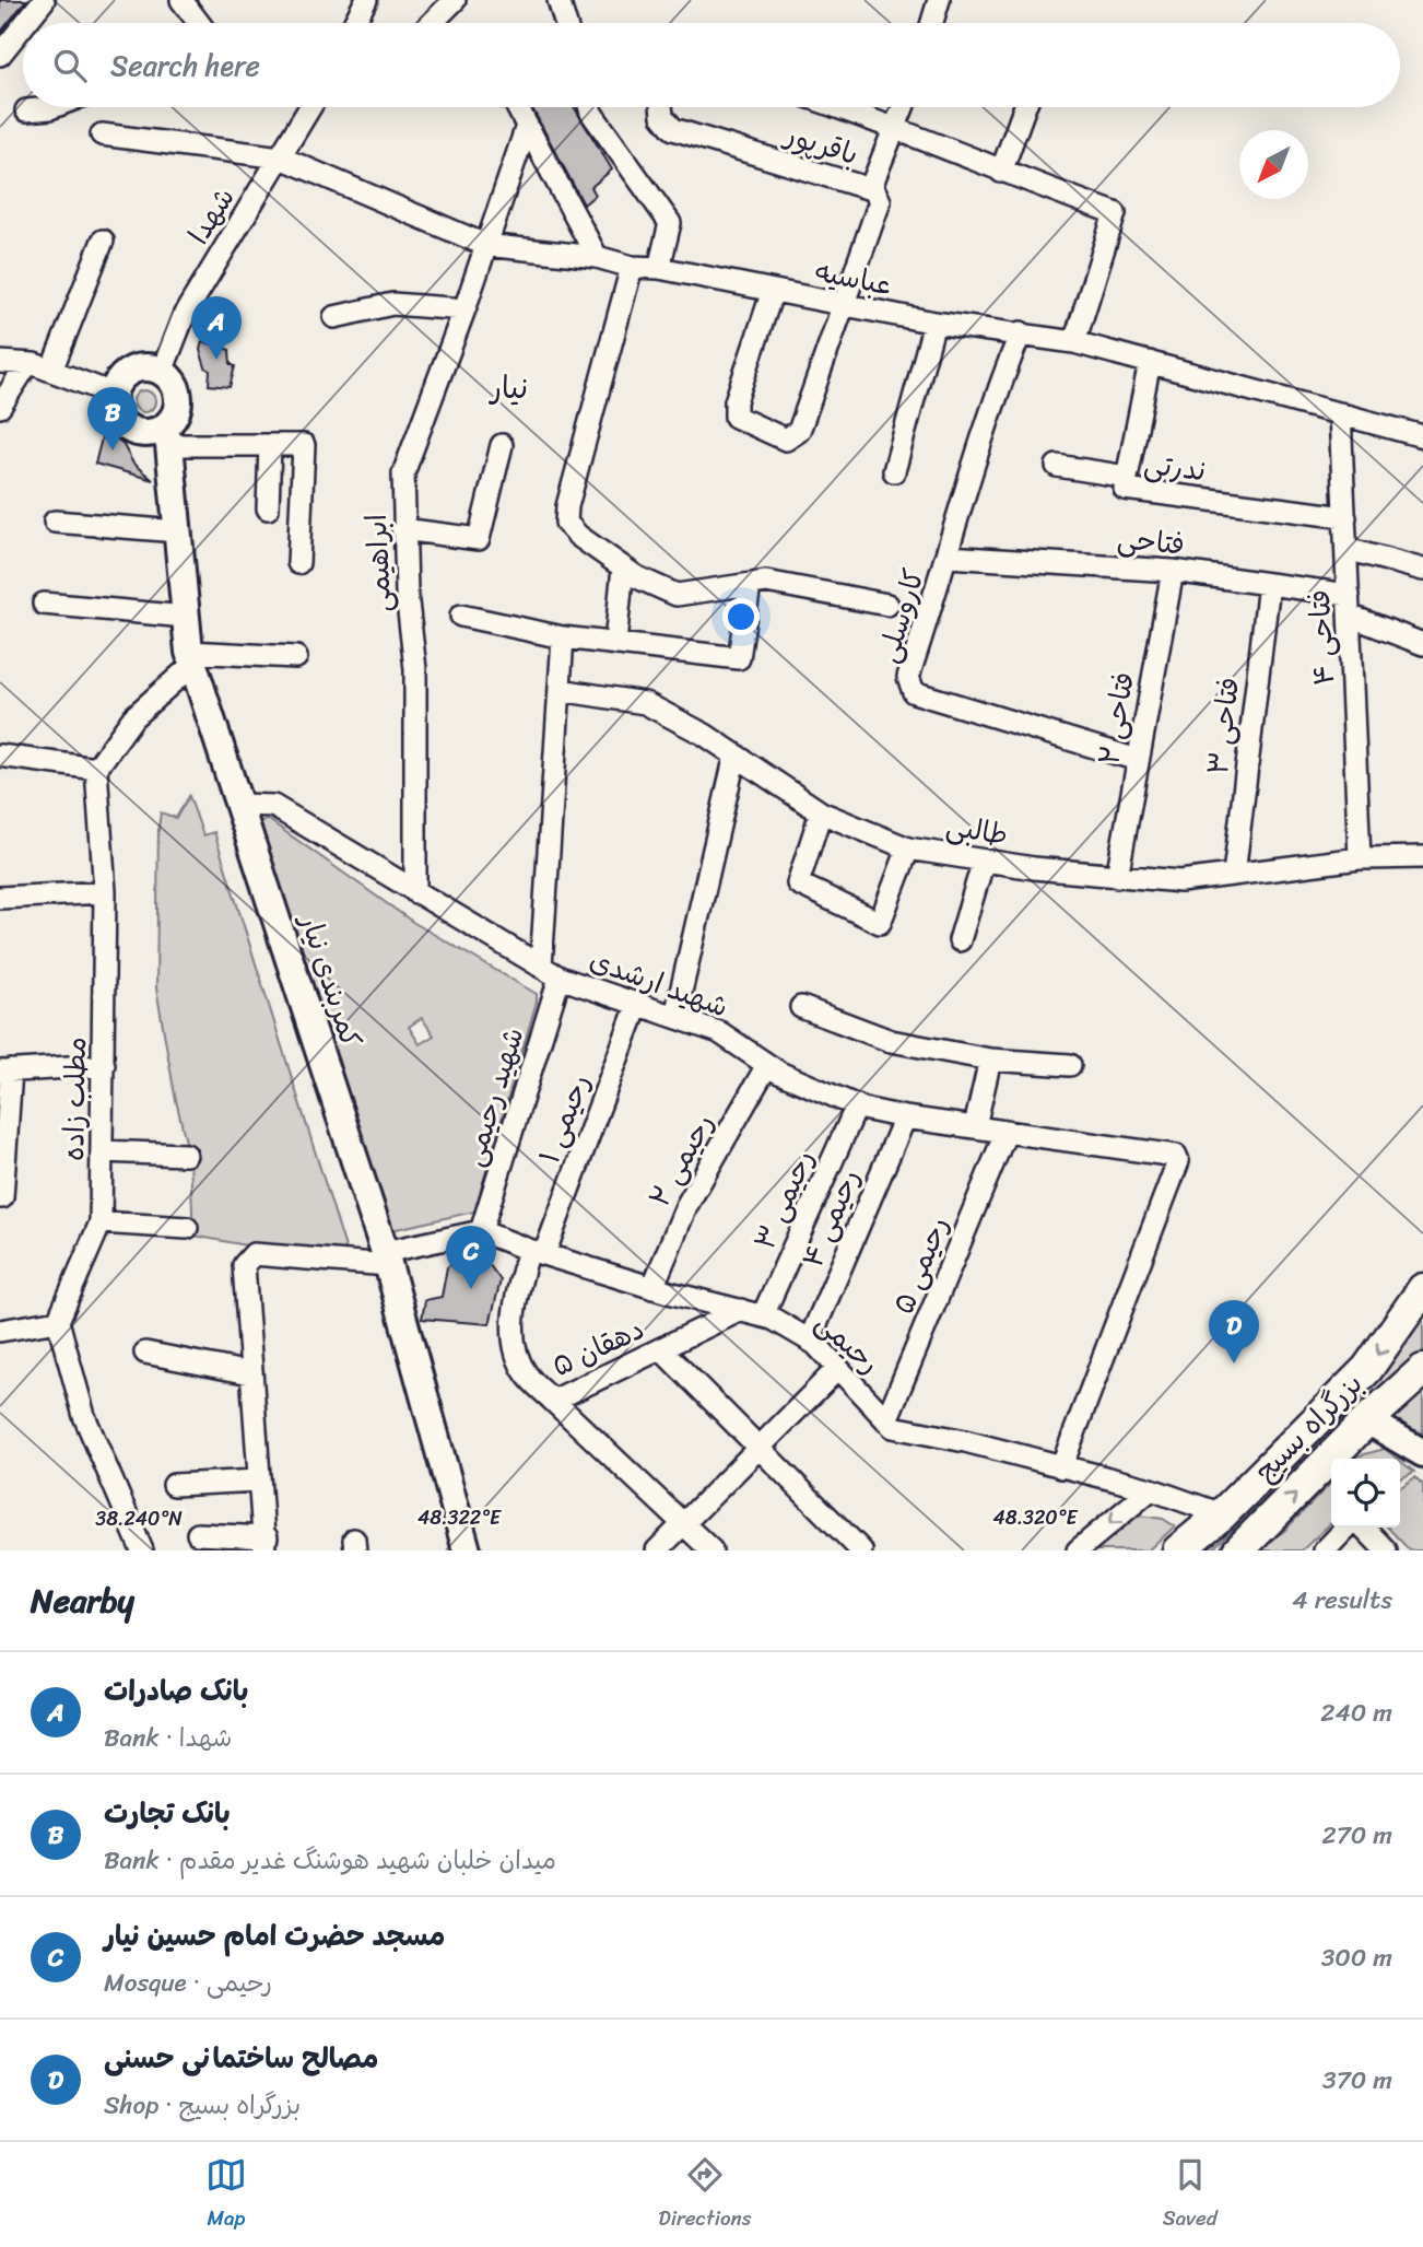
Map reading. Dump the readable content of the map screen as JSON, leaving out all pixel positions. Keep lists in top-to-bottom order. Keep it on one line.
{"streets":{"highway":["بزرگراه بسیج"],"main road":["کمربندی نیار"],"street":["باقرپور","شهدا","عباسیه","ندرتی","فتاحی","ابراهیمی","کاروسلی","فتاحی ۴","فتاحی ۲","فتاحی ۳","طالبی","شهید ارشدی","شهید رحیمی","مطلب زاده","رحیمی ۱","رحیمی ۲","رحیمی ۳","رحیمی ۴","رحیمی ۵","رحیمی","دهقان ۵"]},"crossings":[["باقرپور","عباسیه"],["شهدا","عباسیه"],["شهدا","کمربندی نیار"],["عباسیه","ندرتی"],["عباسیه","ابراهیمی"],["عباسیه","کاروسلی"],["عباسیه","فتاحی ۴"],["ندرتی","فتاحی ۴"],["فتاحی","کاروسلی"],["فتاحی","فتاحی ۴"],["فتاحی","فتاحی ۲"],["فتاحی","فتاحی ۳"],["ابراهیمی","شهید ارشدی"],["کاروسلی","فتاحی ۲"],["فتاحی ۴","طالبی"],["فتاحی ۲","طالبی"],["فتاحی ۳","طالبی"],["طالبی","شهید رحیمی"],["کمربندی نیار","شهید ارشدی"],["شهید ارشدی","شهید رحیمی"],["شهید ارشدی","رحیمی ۱"],["شهید ارشدی","رحیمی ۲"],["شهید ارشدی","رحیمی ۳"],["شهید ارشدی","رحیمی ۴"],["شهید ارشدی","رحیمی ۵"],["شهید ارشدی","رحیمی"],["شهید رحیمی","رحیمی"],["رحیمی ۱","رحیمی"],["رحیمی ۱","دهقان ۵"],["رحیمی ۲","رحیمی"],["رحیمی ۳","رحیمی"],["رحیمی ۴","رحیمی"],["رحیمی ۵","رحیمی"],["رحیمی","دهقان ۵"],["رحیمی","بزرگراه بسیج"]],"districts":["نیار"],"north":"bottom left","page":{"search":"Search here","pins":["A","B","C","D"],"heading":["Nearby","4 results"],"list":[{"mark":"A","name":"بانک صادرات","note":"Bank · شهدا","value":"240 m"},{"mark":"B","name":"بانک تجارت","note":"Bank · میدان خلبان شهید هوشنگ غدیر مقدم","value":"270 m"},{"mark":"C","name":"مسجد حضرت امام حسین نیار","note":"Mosque · رحیمی","value":"300 m"},{"mark":"D","name":"مصالح ساختمانی حسنی","note":"Shop · بزرگراه بسیج","value":"370 m"}],"nav":["Map","Directions","Saved"]},"coordinates":["48.322°E","48.320°E","38.240°N"]}
